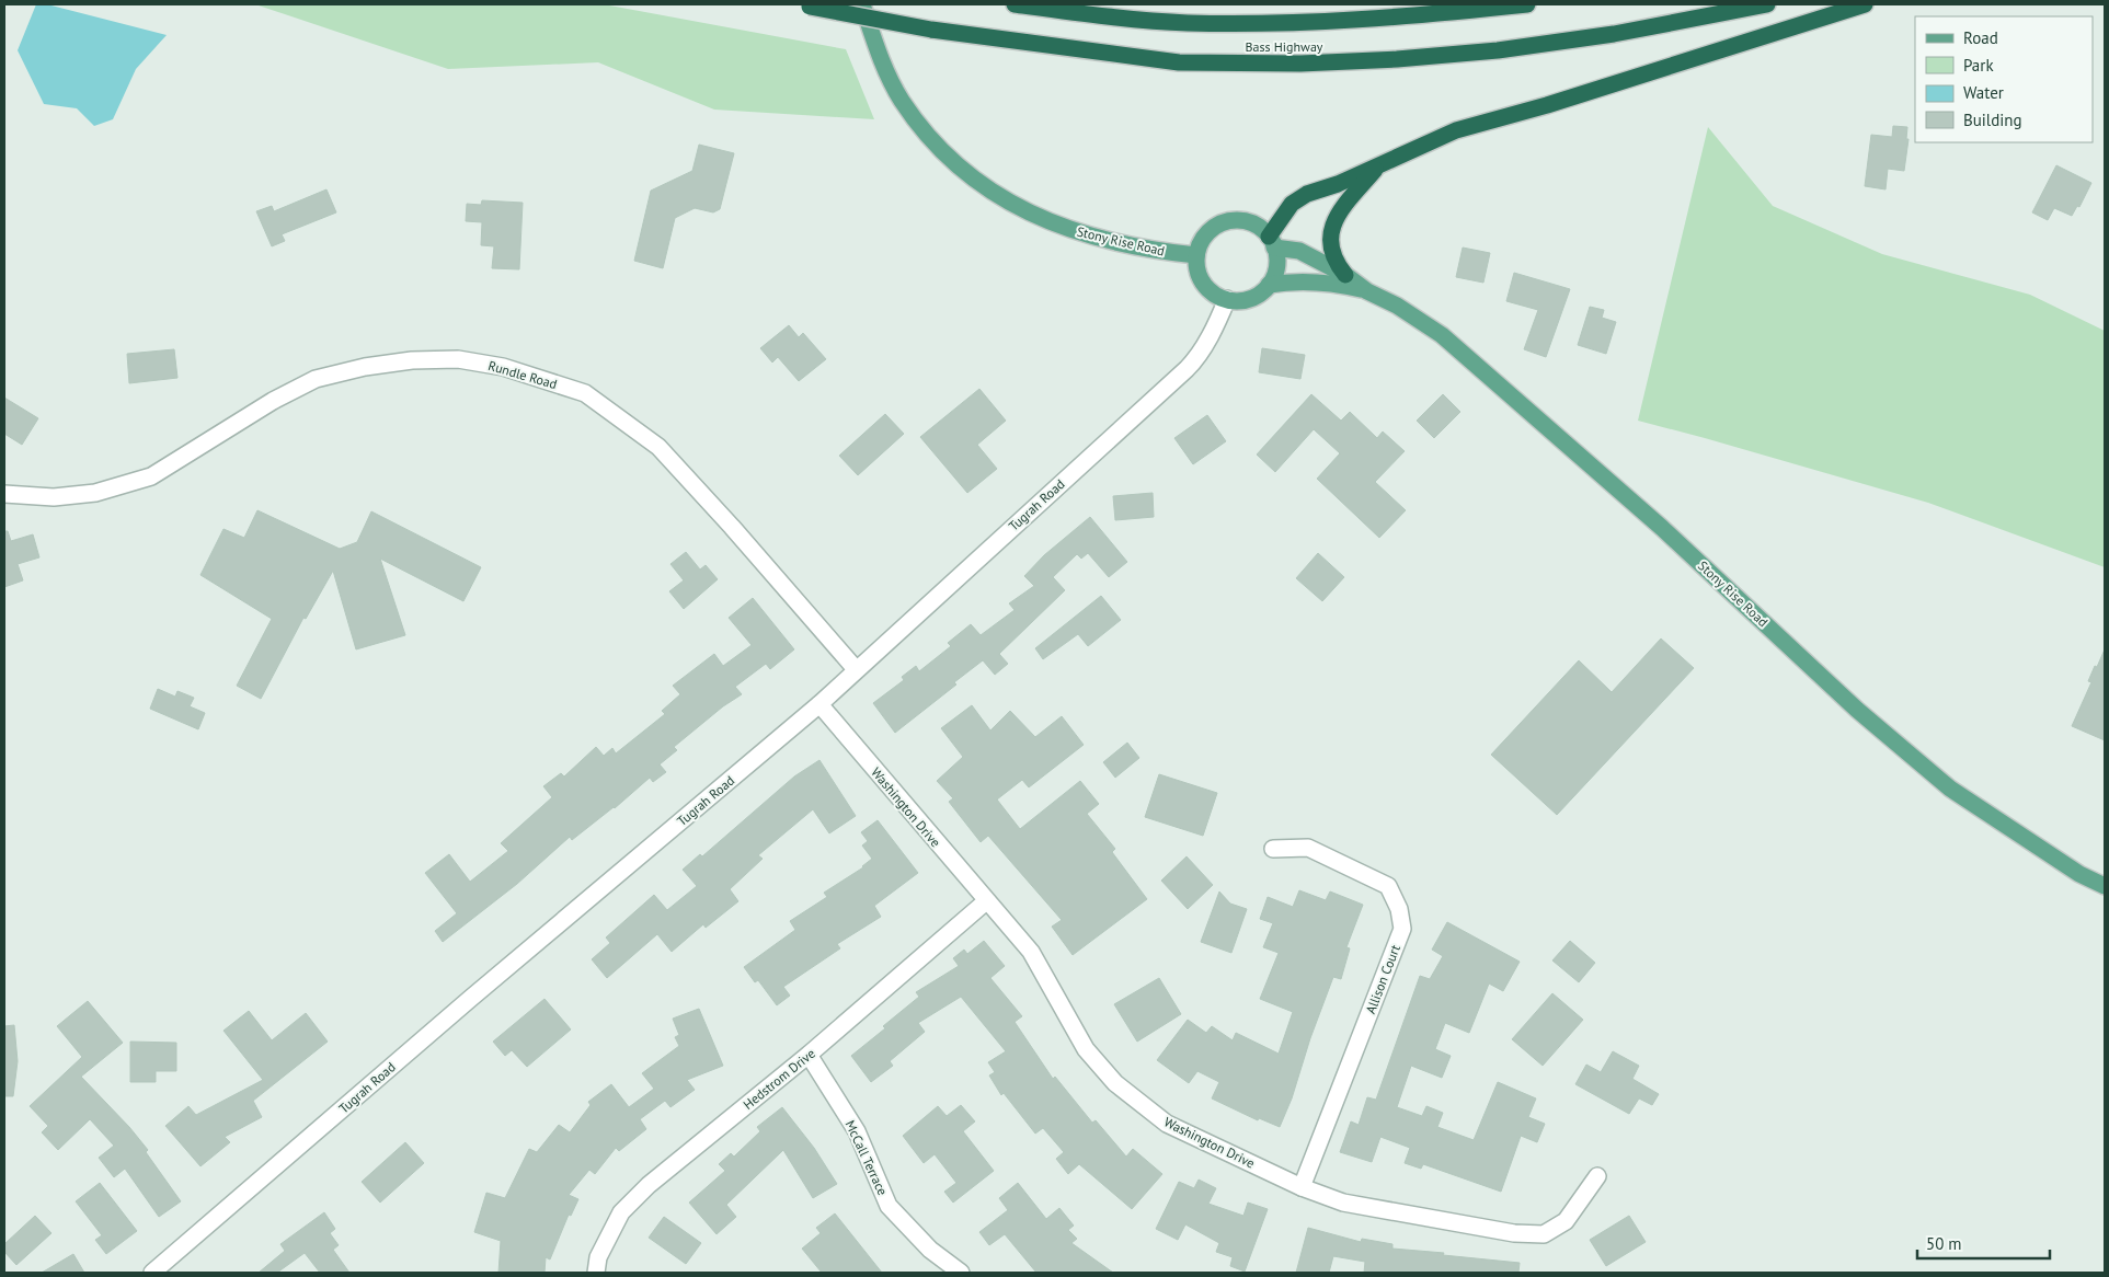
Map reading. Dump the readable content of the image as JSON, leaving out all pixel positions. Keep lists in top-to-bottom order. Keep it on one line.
{"streets":{"highway":["Bass Highway"],"main road":["Stony Rise Road"],"street":["Rundle Road","Tugrah Road","Washington Drive","Allison Court","Hedstrom Drive","McCall Terrace"]},"crossings":[["Stony Rise Road","Tugrah Road"],["Rundle Road","Tugrah Road"],["Tugrah Road","Washington Drive"],["Washington Drive","Allison Court"],["Washington Drive","Hedstrom Drive"],["Hedstrom Drive","McCall Terrace"]],"legend":["Road","Park","Water","Building"],"scale_bar":"50 m"}
